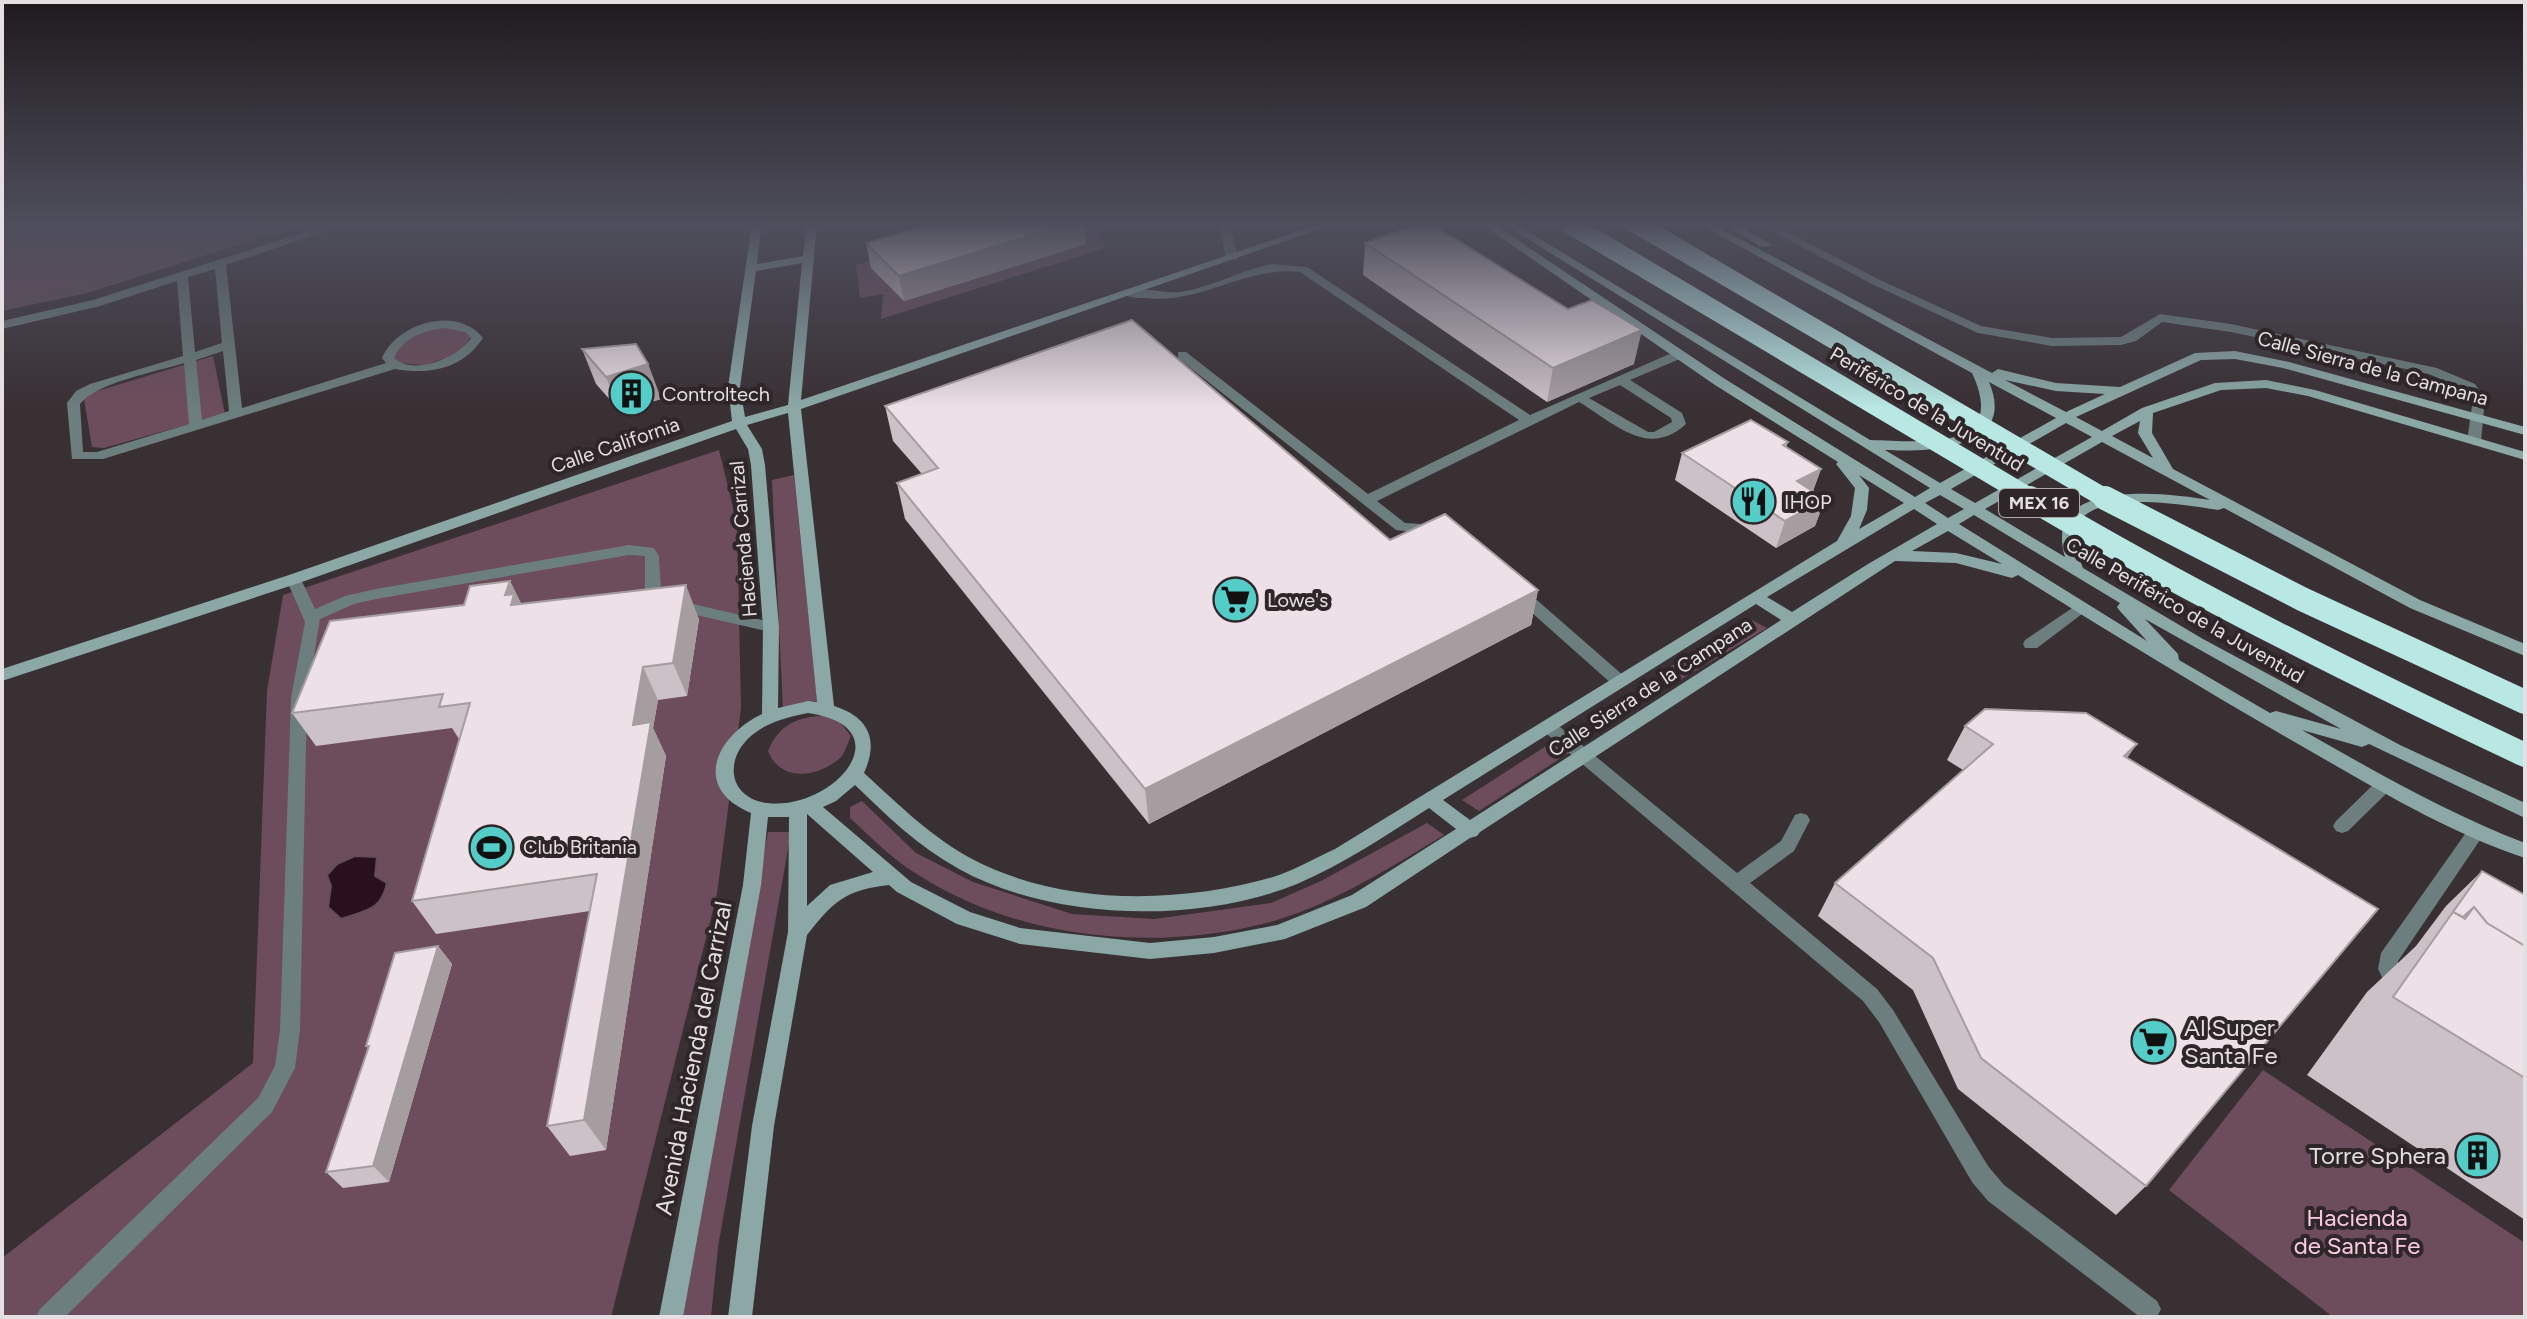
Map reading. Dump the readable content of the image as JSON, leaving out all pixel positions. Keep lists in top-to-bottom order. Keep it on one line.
{"streets":{"highway":["Periférico de la Juventud","MEX 16"],"street":["Calle Sierra de la Campana","Calle California","Hacienda Carrizal","Calle Periférico de la Juventud","Avenida Hacienda del Carrizal"]},"crossings":[["Calle Sierra de la Campana","Hacienda Carrizal"],["Calle Sierra de la Campana","Calle Periférico de la Juventud"],["Calle Sierra de la Campana","Avenida Hacienda del Carrizal"],["Calle California","Hacienda Carrizal"],["Hacienda Carrizal","Avenida Hacienda del Carrizal"]],"parks":["Hacienda de Santa Fe"],"places":{"building":["Controltech","Torre Sphera"],"restaurant":["IHOP"],"supermarket":["Lowe's","Al Super Santa Fe"],"sports":["Club Britania"]}}
